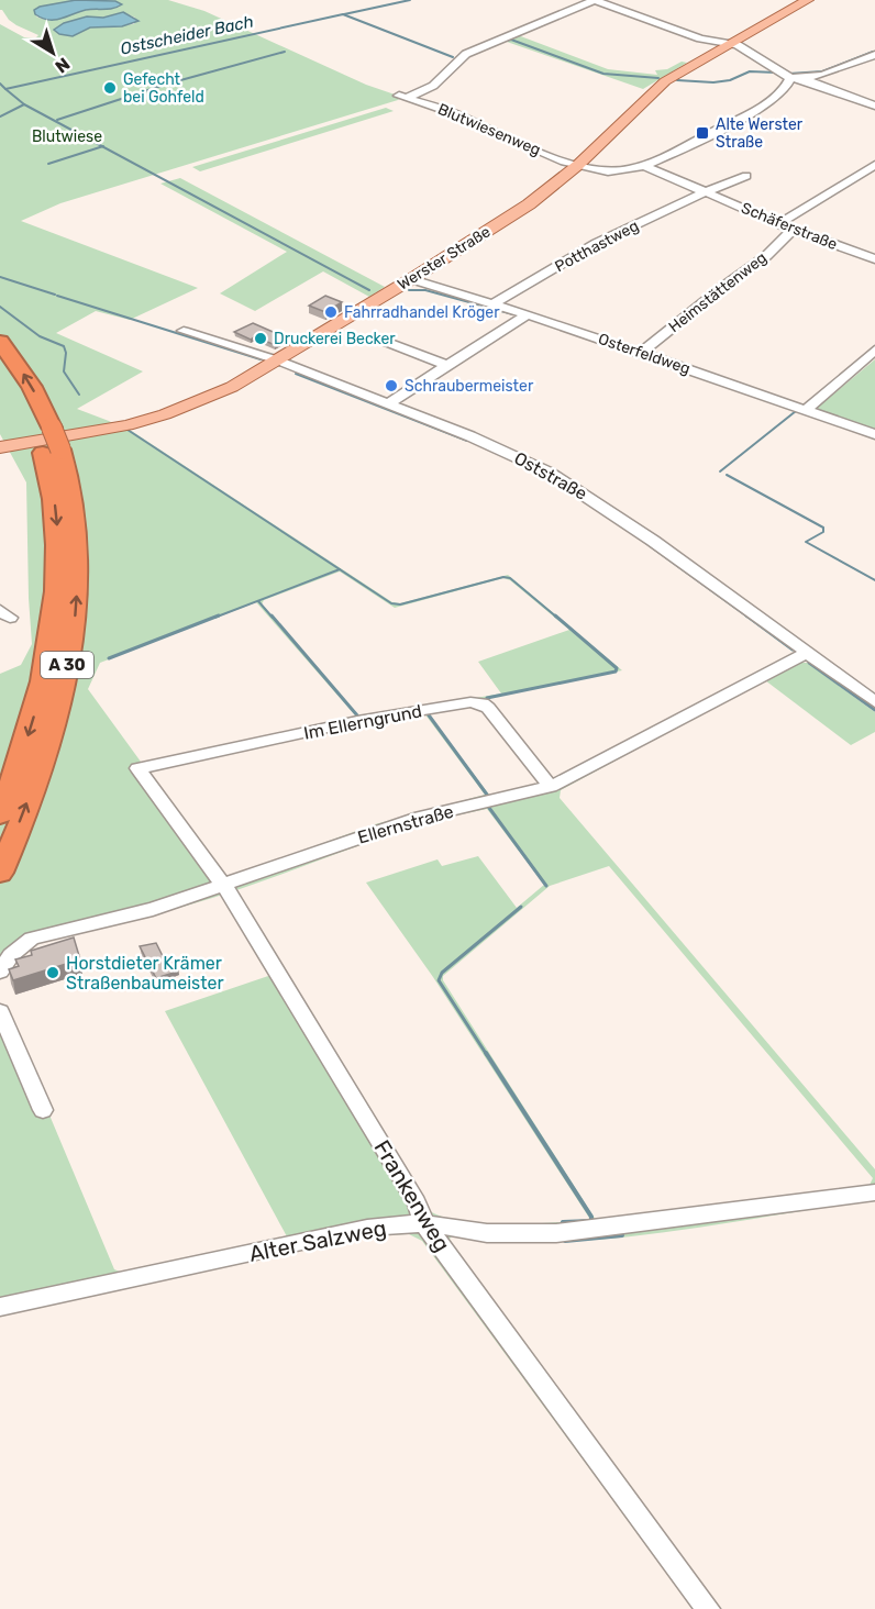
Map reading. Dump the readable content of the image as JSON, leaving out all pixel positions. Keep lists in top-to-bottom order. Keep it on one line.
{"streets":{"highway":["A 30"],"main road":["Werster Straße"],"street":["Blutwiesenweg","Schäferstraße","Potthastweg","Heimstättenweg","Osterfeldweg","Oststraße","Im Ellerngrund","Ellernstraße","Frankenweg","Alter Salzweg"]},"crossings":[["Blutwiesenweg","Werster Straße"],["Schäferstraße","Potthastweg"],["Schäferstraße","Heimstättenweg"],["Potthastweg","Osterfeldweg"],["Werster Straße","Osterfeldweg"],["Werster Straße","Oststraße"],["Heimstättenweg","Osterfeldweg"],["Oststraße","Ellernstraße"],["Im Ellerngrund","Ellernstraße"],["Im Ellerngrund","Frankenweg"],["Ellernstraße","Frankenweg"],["Frankenweg","Alter Salzweg"]],"water":["Ostscheider Bach"],"parks":["Blutwiese"],"places":{"other":["Gefecht bei Gohfeld","Fahrradhandel Kröger","Druckerei Becker","Schraubermeister","Horstdieter Krämer Straßenbaumeister"],"transit":["Alte Werster Straße"]},"north":"bottom right"}
